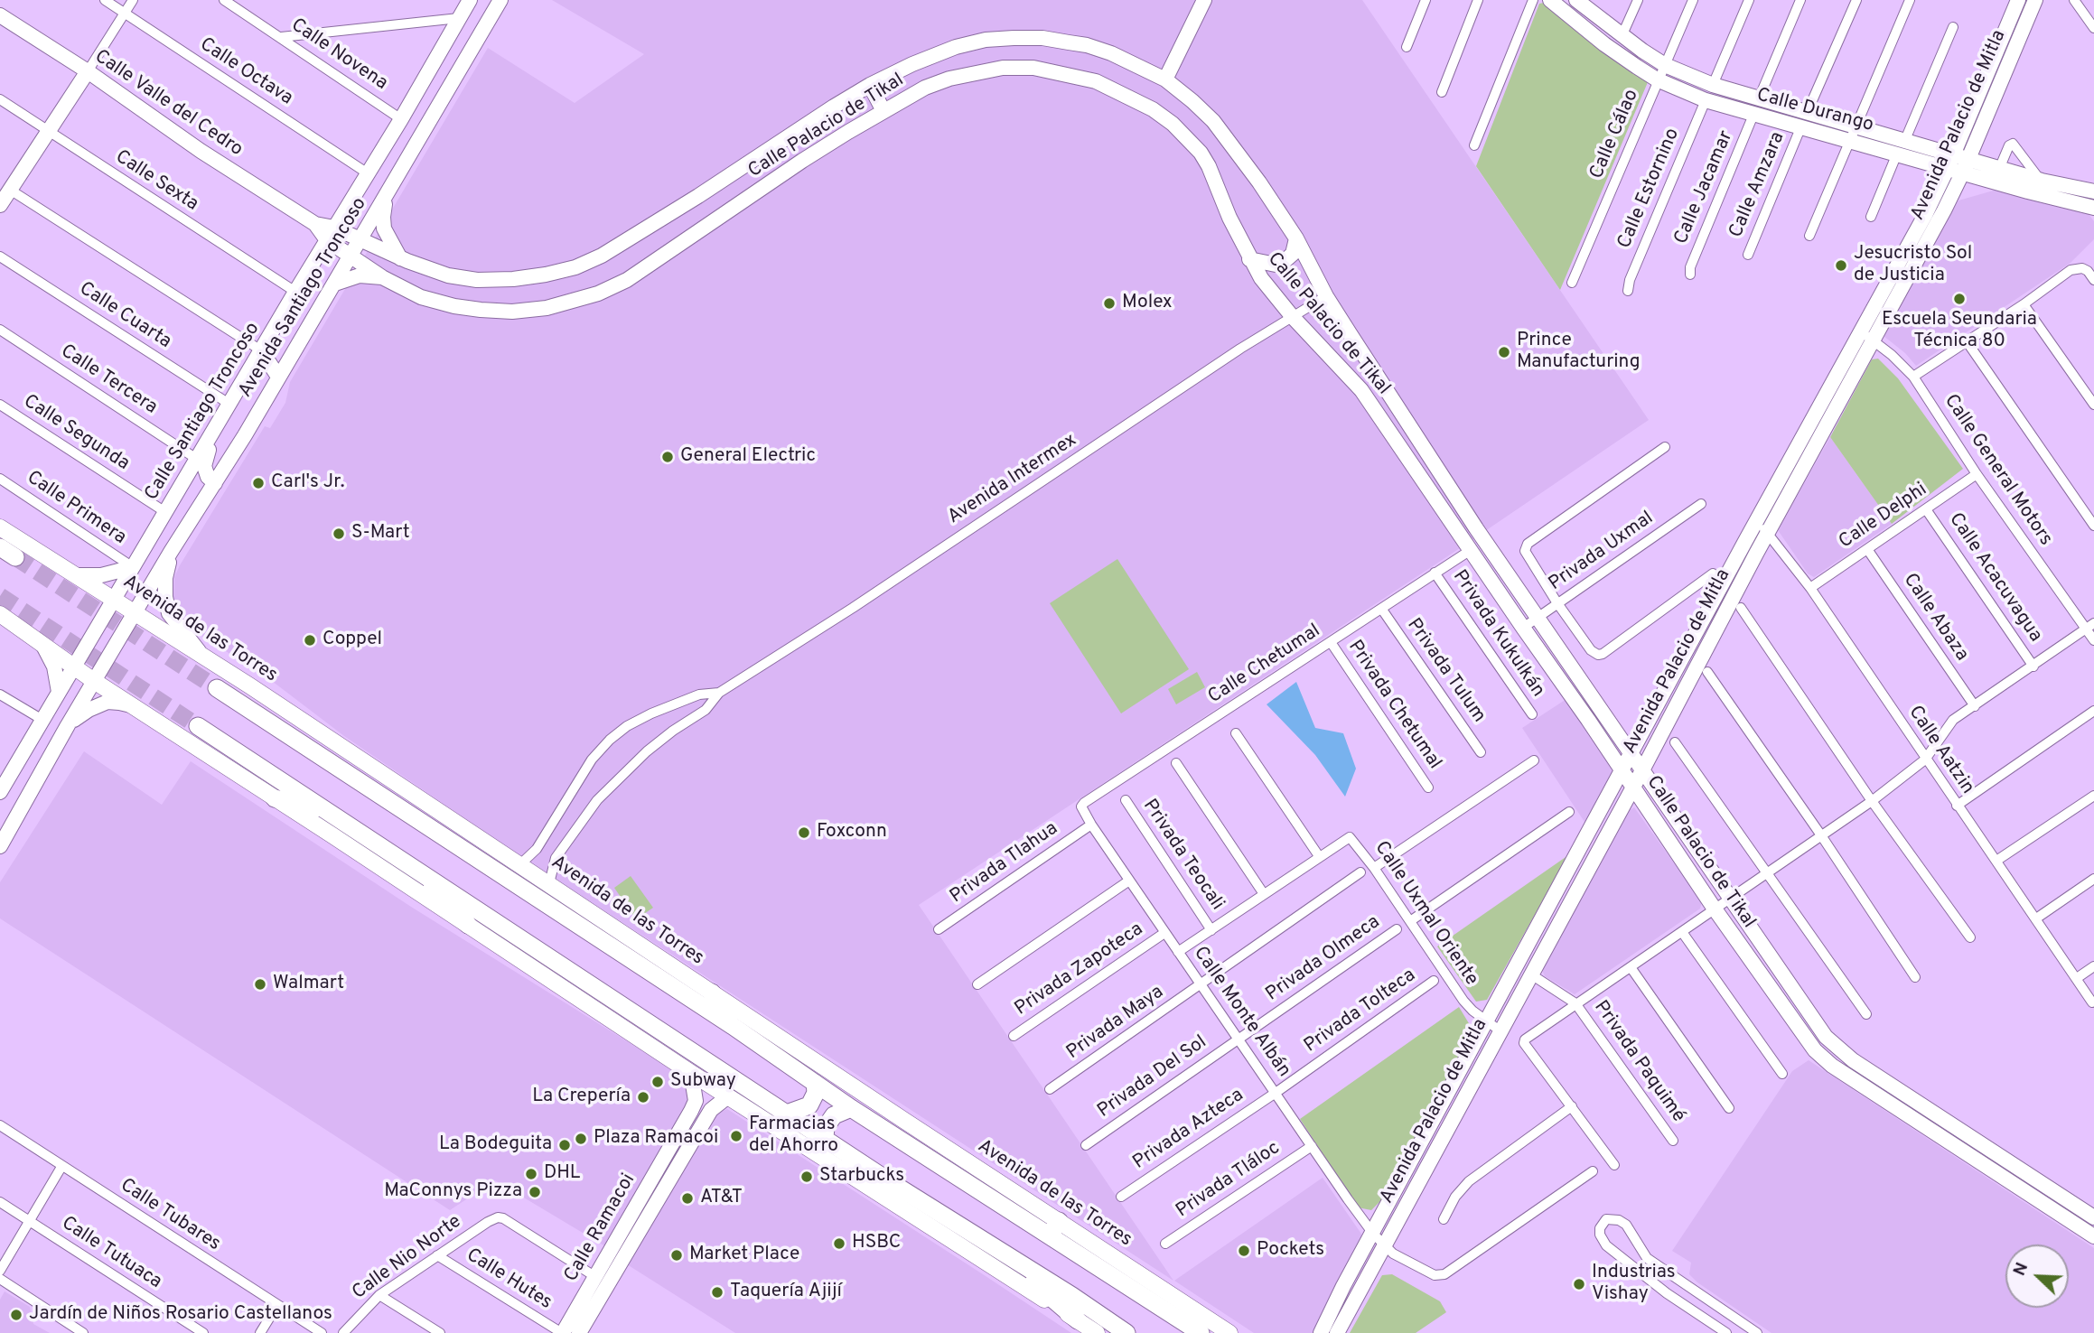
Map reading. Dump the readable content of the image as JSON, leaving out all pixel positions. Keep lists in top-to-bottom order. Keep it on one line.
{"streets":{"highway":["Avenida de las Torres"],"main road":["Calle Valle del Cedro","Calle Durango","Avenida Palacio de Mitla","Calle Palacio de Tikal","Avenida Santiago Troncoso","Calle Santiago Troncoso","Calle Ramacoi"],"street":["Calle Novena","Calle Octava","Calle Cálao","Calle Sexta","Calle Amzara","Calle Jacamar","Calle Estornino","Calle Cuarta","Calle Tercera","Calle Segunda","Calle General Motors","Avenida Intermex","Calle Primera","Calle Delphi","Privada Uxmal","Calle Acacuvagua","Calle Abaza","Privada Kukulkán","Calle Chetumal","Privada Tulum","Privada Chetumal","Calle Aatzin","Privada Teocali","Privada Tlahua","Calle Uxmal Oriente","Privada Olmeca","Privada Zapoteca","Privada Tolteca","Calle Monte Albán","Privada Maya","Privada Paquimé","Privada Del Sol","Privada Azteca","Privada Tláloc","Calle Tubares","Calle Tutuaca","Calle Nio Norte","Calle Hutes"]},"crossings":[["Calle Novena","Avenida Santiago Troncoso"],["Calle Octava","Avenida Santiago Troncoso"],["Calle Valle del Cedro","Calle Palacio de Tikal"],["Calle Valle del Cedro","Avenida Santiago Troncoso"],["Calle Valle del Cedro","Calle Santiago Troncoso"],["Calle Durango","Avenida Palacio de Mitla"],["Calle Durango","Calle Cálao"],["Calle Durango","Calle Amzara"],["Calle Durango","Calle Jacamar"],["Calle Durango","Calle Estornino"],["Avenida Palacio de Mitla","Calle Palacio de Tikal"],["Avenida Palacio de Mitla","Calle General Motors"],["Avenida Palacio de Mitla","Calle Aatzin"],["Avenida Palacio de Mitla","Calle Uxmal Oriente"],["Avenida Palacio de Mitla","Calle Monte Albán"],["Calle Palacio de Tikal","Avenida Santiago Troncoso"],["Calle Palacio de Tikal","Avenida Intermex"],["Calle Palacio de Tikal","Privada Uxmal"],["Calle Palacio de Tikal","Calle Chetumal"],["Calle Sexta","Calle Santiago Troncoso"],["Avenida Santiago Troncoso","Calle Santiago Troncoso"],["Avenida Santiago Troncoso","Avenida de las Torres"],["Calle Cuarta","Calle Santiago Troncoso"],["Calle Tercera","Calle Santiago Troncoso"],["Calle Santiago Troncoso","Calle Segunda"],["Calle Santiago Troncoso","Calle Primera"],["Calle Santiago Troncoso","Avenida de las Torres"],["Calle General Motors","Calle Delphi"],["Avenida Intermex","Avenida de las Torres"],["Calle Delphi","Calle Acacuvagua"],["Calle Delphi","Calle Abaza"],["Calle Delphi","Calle Aatzin"],["Privada Kukulkán","Calle Chetumal"],["Calle Chetumal","Privada Tulum"],["Calle Chetumal","Privada Chetumal"],["Calle Chetumal","Calle Monte Albán"],["Privada Tlahua","Calle Monte Albán"],["Privada Olmeca","Calle Monte Albán"],["Privada Olmeca","Privada Del Sol"],["Privada Zapoteca","Calle Monte Albán"],["Privada Tolteca","Calle Monte Albán"],["Privada Tolteca","Privada Azteca"],["Calle Monte Albán","Privada Maya"],["Calle Monte Albán","Privada Del Sol"],["Calle Monte Albán","Privada Azteca"],["Calle Monte Albán","Privada Tláloc"],["Calle Ramacoi","Calle Nio Norte"],["Calle Ramacoi","Calle Hutes"],["Calle Nio Norte","Calle Hutes"]],"places":["Jesucristo Sol de Justicia","Escuela Seundaria Técnica 80","Molex","Prince Manufacturing","General Electric","Carl's Jr.","S-Mart","Coppel","Foxconn","Walmart","Subway","La Crepería","Farmacias del Ahorro","Plaza Ramacoi","La Bodeguita","DHL","Starbucks","MaConnys Pizza","AT&T","HSBC","Pockets","Market Place","Industrias Vishay","Taquería Ajijí","Jardín de Niños Rosario Castellanos"],"north":"top left"}
